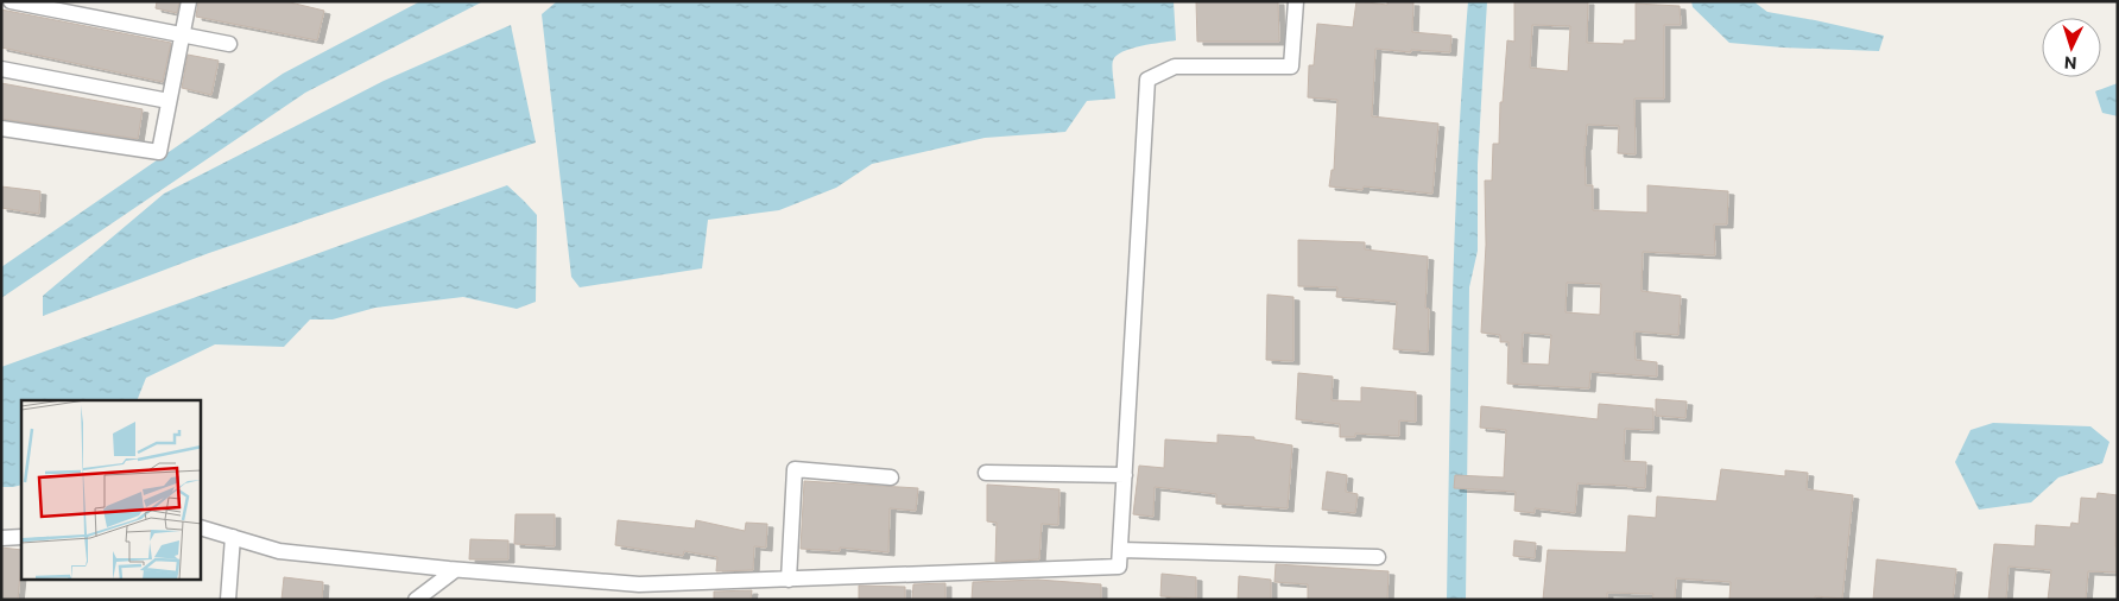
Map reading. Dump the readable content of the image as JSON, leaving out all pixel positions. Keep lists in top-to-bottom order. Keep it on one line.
{"north":"bottom"}
